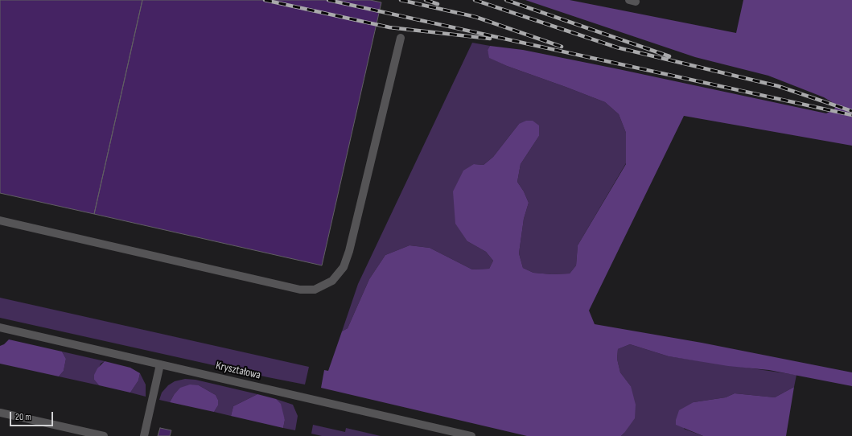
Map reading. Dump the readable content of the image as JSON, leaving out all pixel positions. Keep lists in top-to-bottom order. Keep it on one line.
{"streets":{"lane":["Kryształowa"]},"scale_bar":"20 m"}
